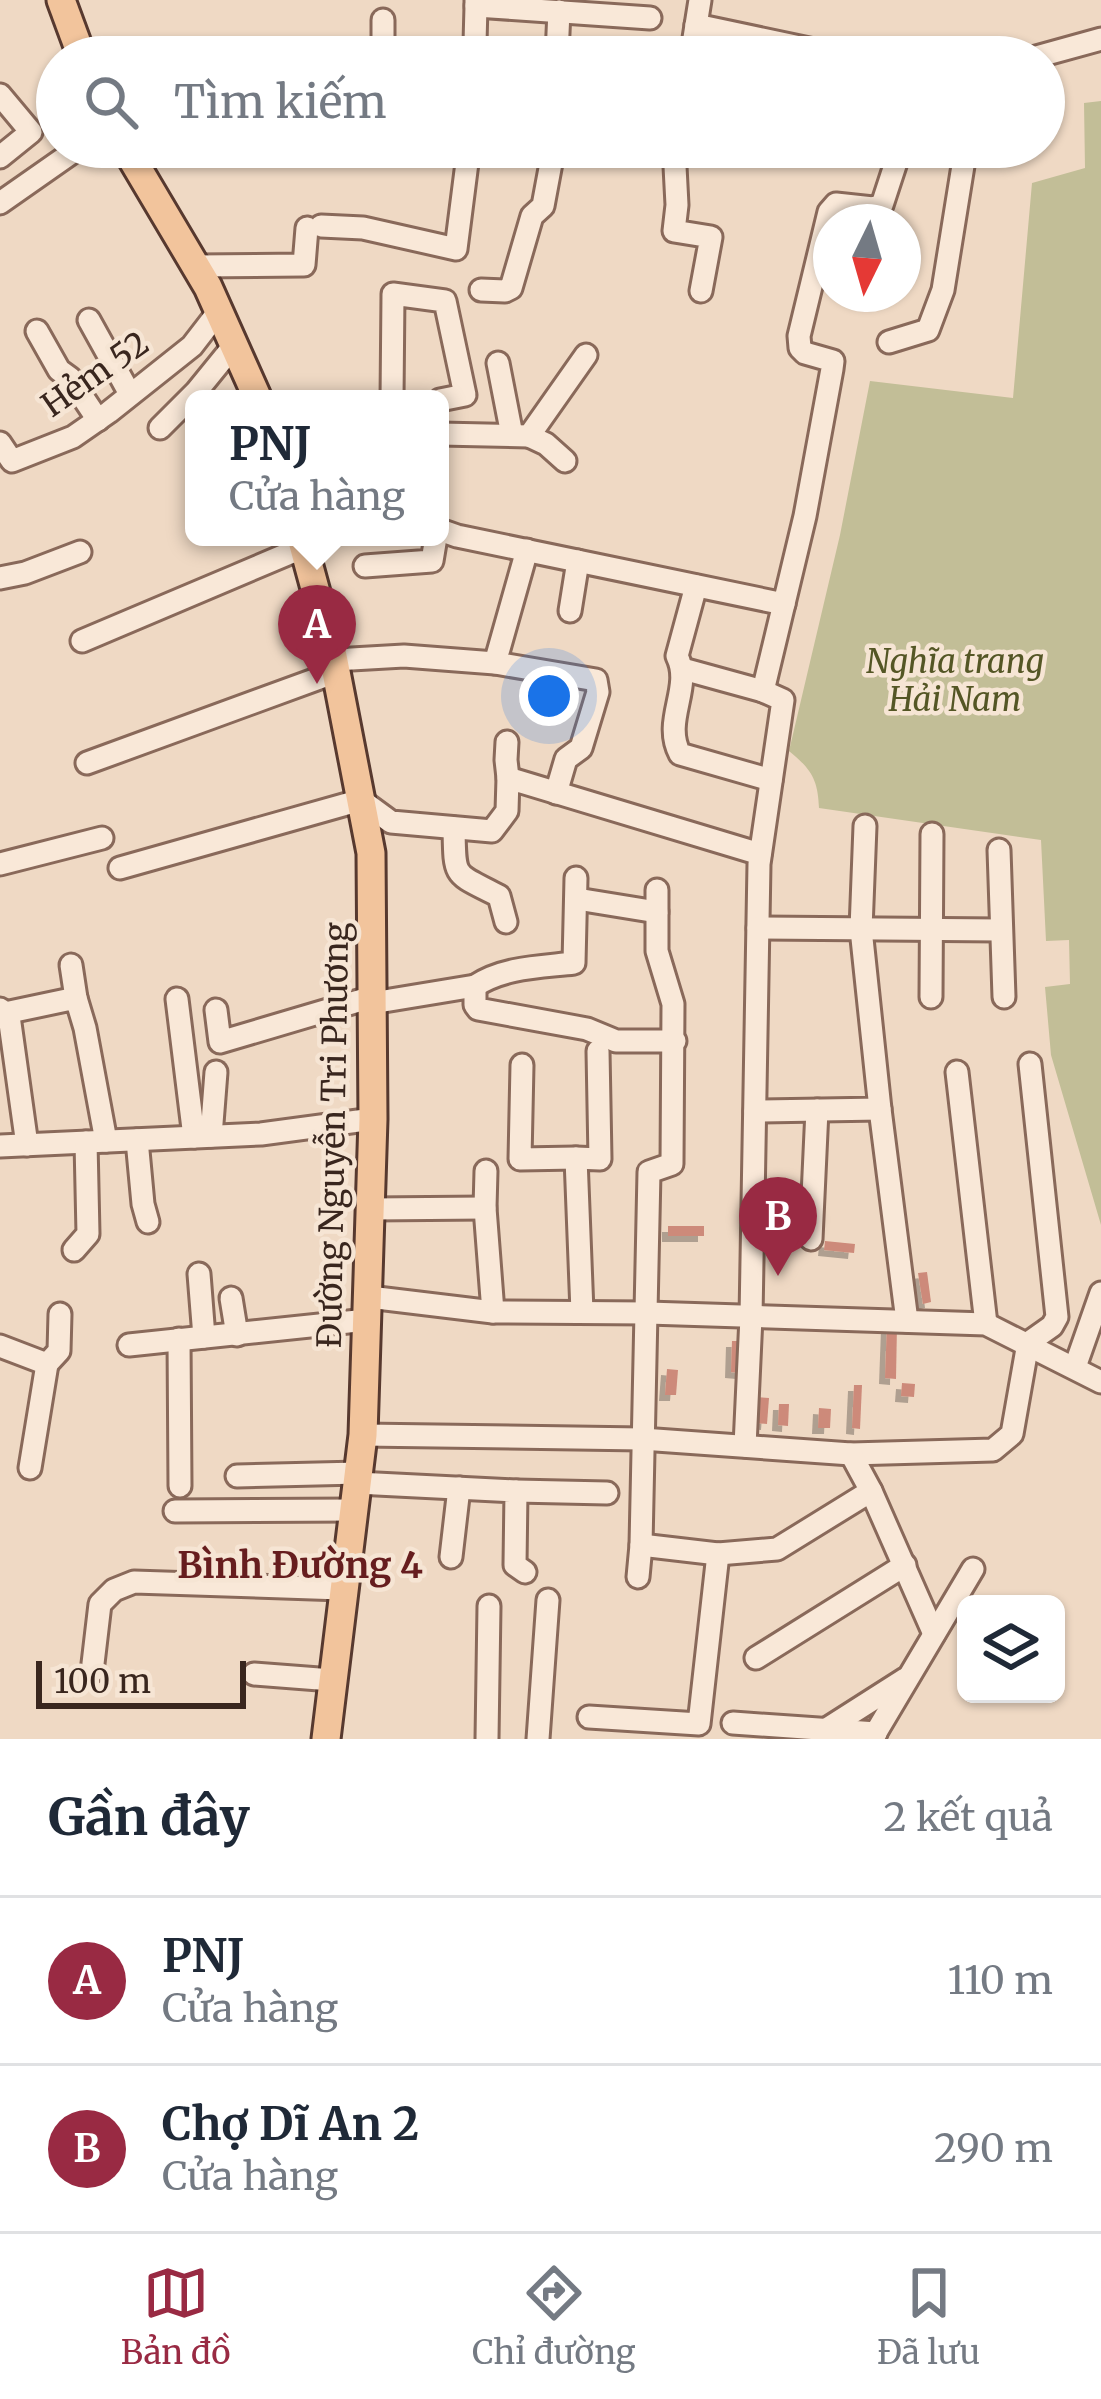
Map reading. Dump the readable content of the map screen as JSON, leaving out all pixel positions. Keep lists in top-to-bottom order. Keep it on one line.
{"streets":{"main road":["Đường Nguyễn Tri Phương"],"street":["Hẻm 52"]},"districts":["Bình Đường 4"],"parks":["Nghĩa trang Hải Nam"],"scale_bar":"100 m","north":"bottom","page":{"search":"Tìm kiếm","popup":["PNJ","Cửa hàng"],"pins":["A","B"],"scale":"100 m","heading":["Gần đây","2 kết quả"],"list":[{"mark":"A","name":"PNJ","note":"Cửa hàng","value":"110 m"},{"mark":"B","name":"Chợ Dĩ An 2","note":"Cửa hàng","value":"290 m"}],"nav":["Bản đồ","Chỉ đường","Đã lưu"]}}
